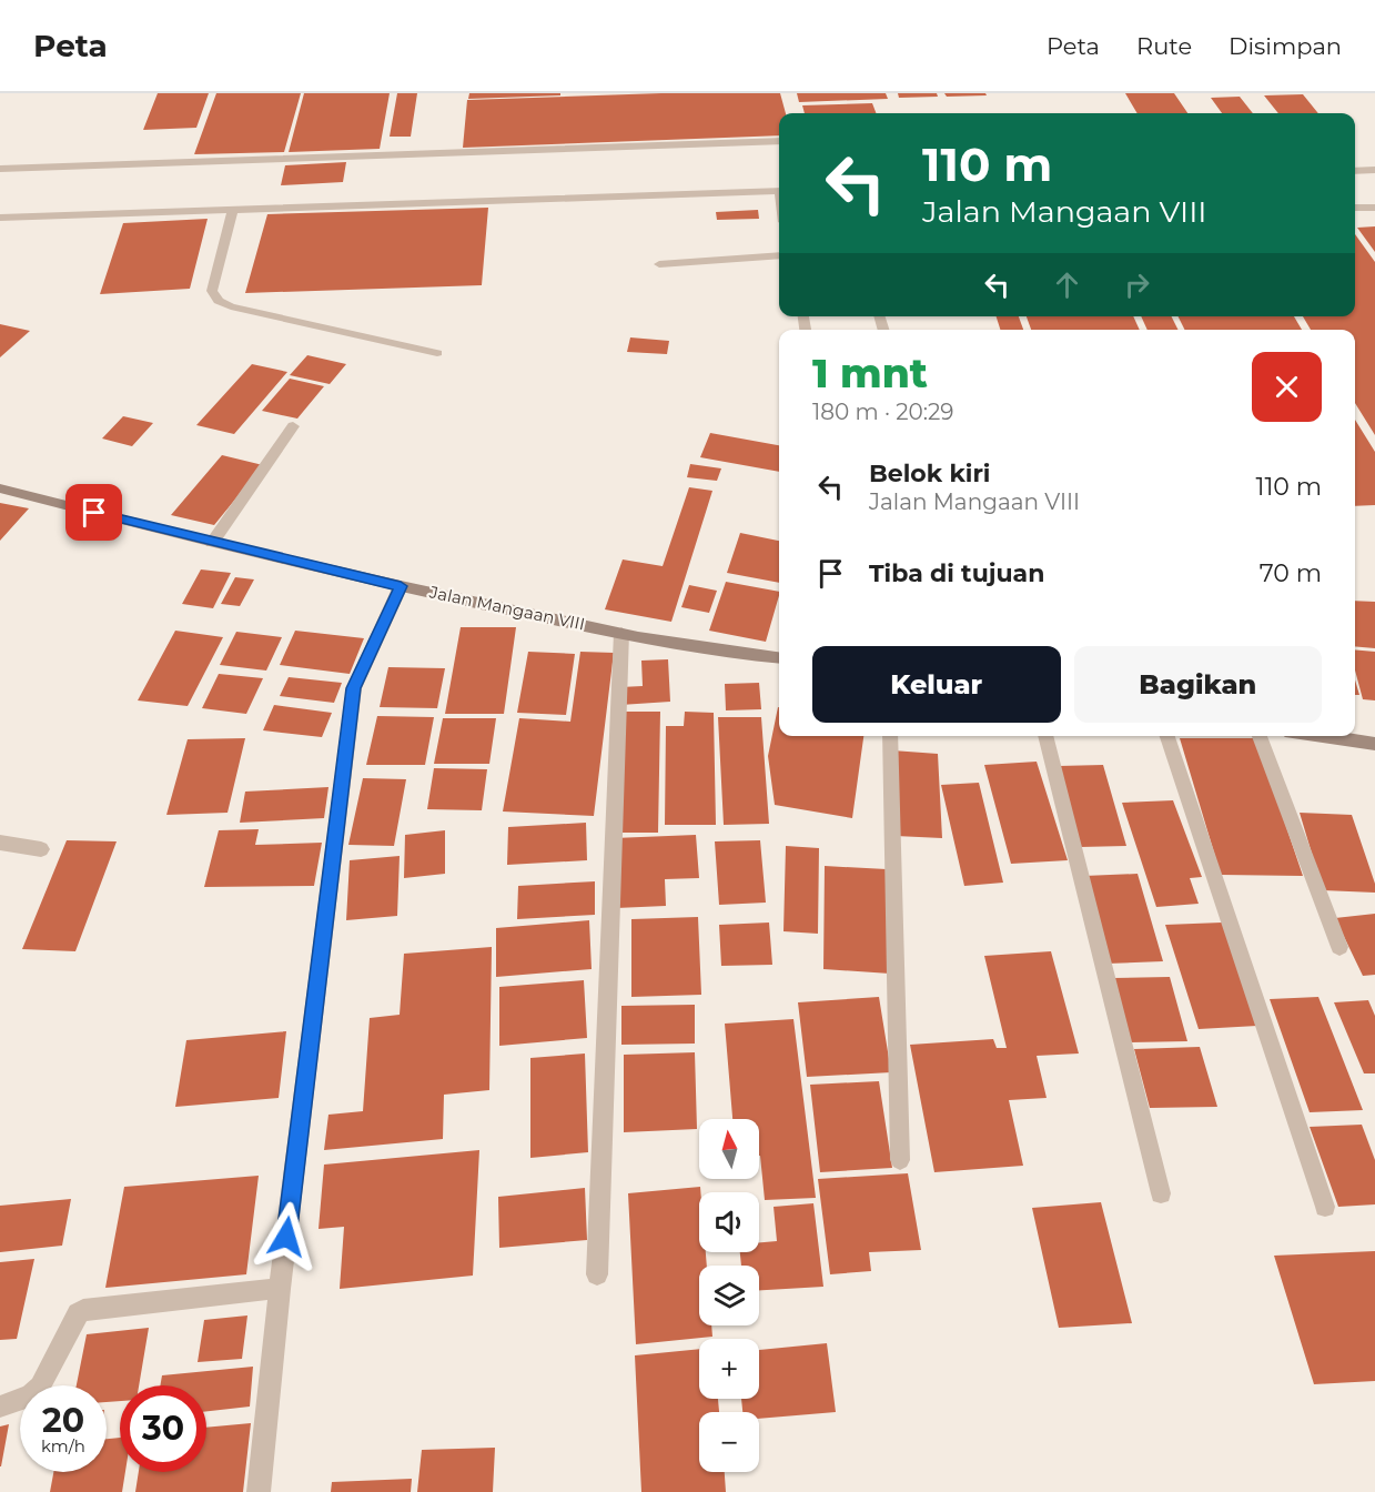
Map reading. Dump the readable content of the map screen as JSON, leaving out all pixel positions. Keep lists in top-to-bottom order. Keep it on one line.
{"streets":{"street":["Jalan Mangaan VIII"]},"north":"top","page":{"header":"Peta","nav":["Peta","Rute","Disimpan"],"turn":["110 m","Jalan Mangaan VIII"],"heading":["1 mnt","180 m · 20:29"],"list":[{"name":"Belok kiri","note":"Jalan Mangaan VIII","value":"110 m"},{"name":"Tiba di tujuan","value":"70 m"}],"buttons":["Keluar","Bagikan"],"map_buttons":["+","−"],"speed":"20 km/h","limit":"30"}}
